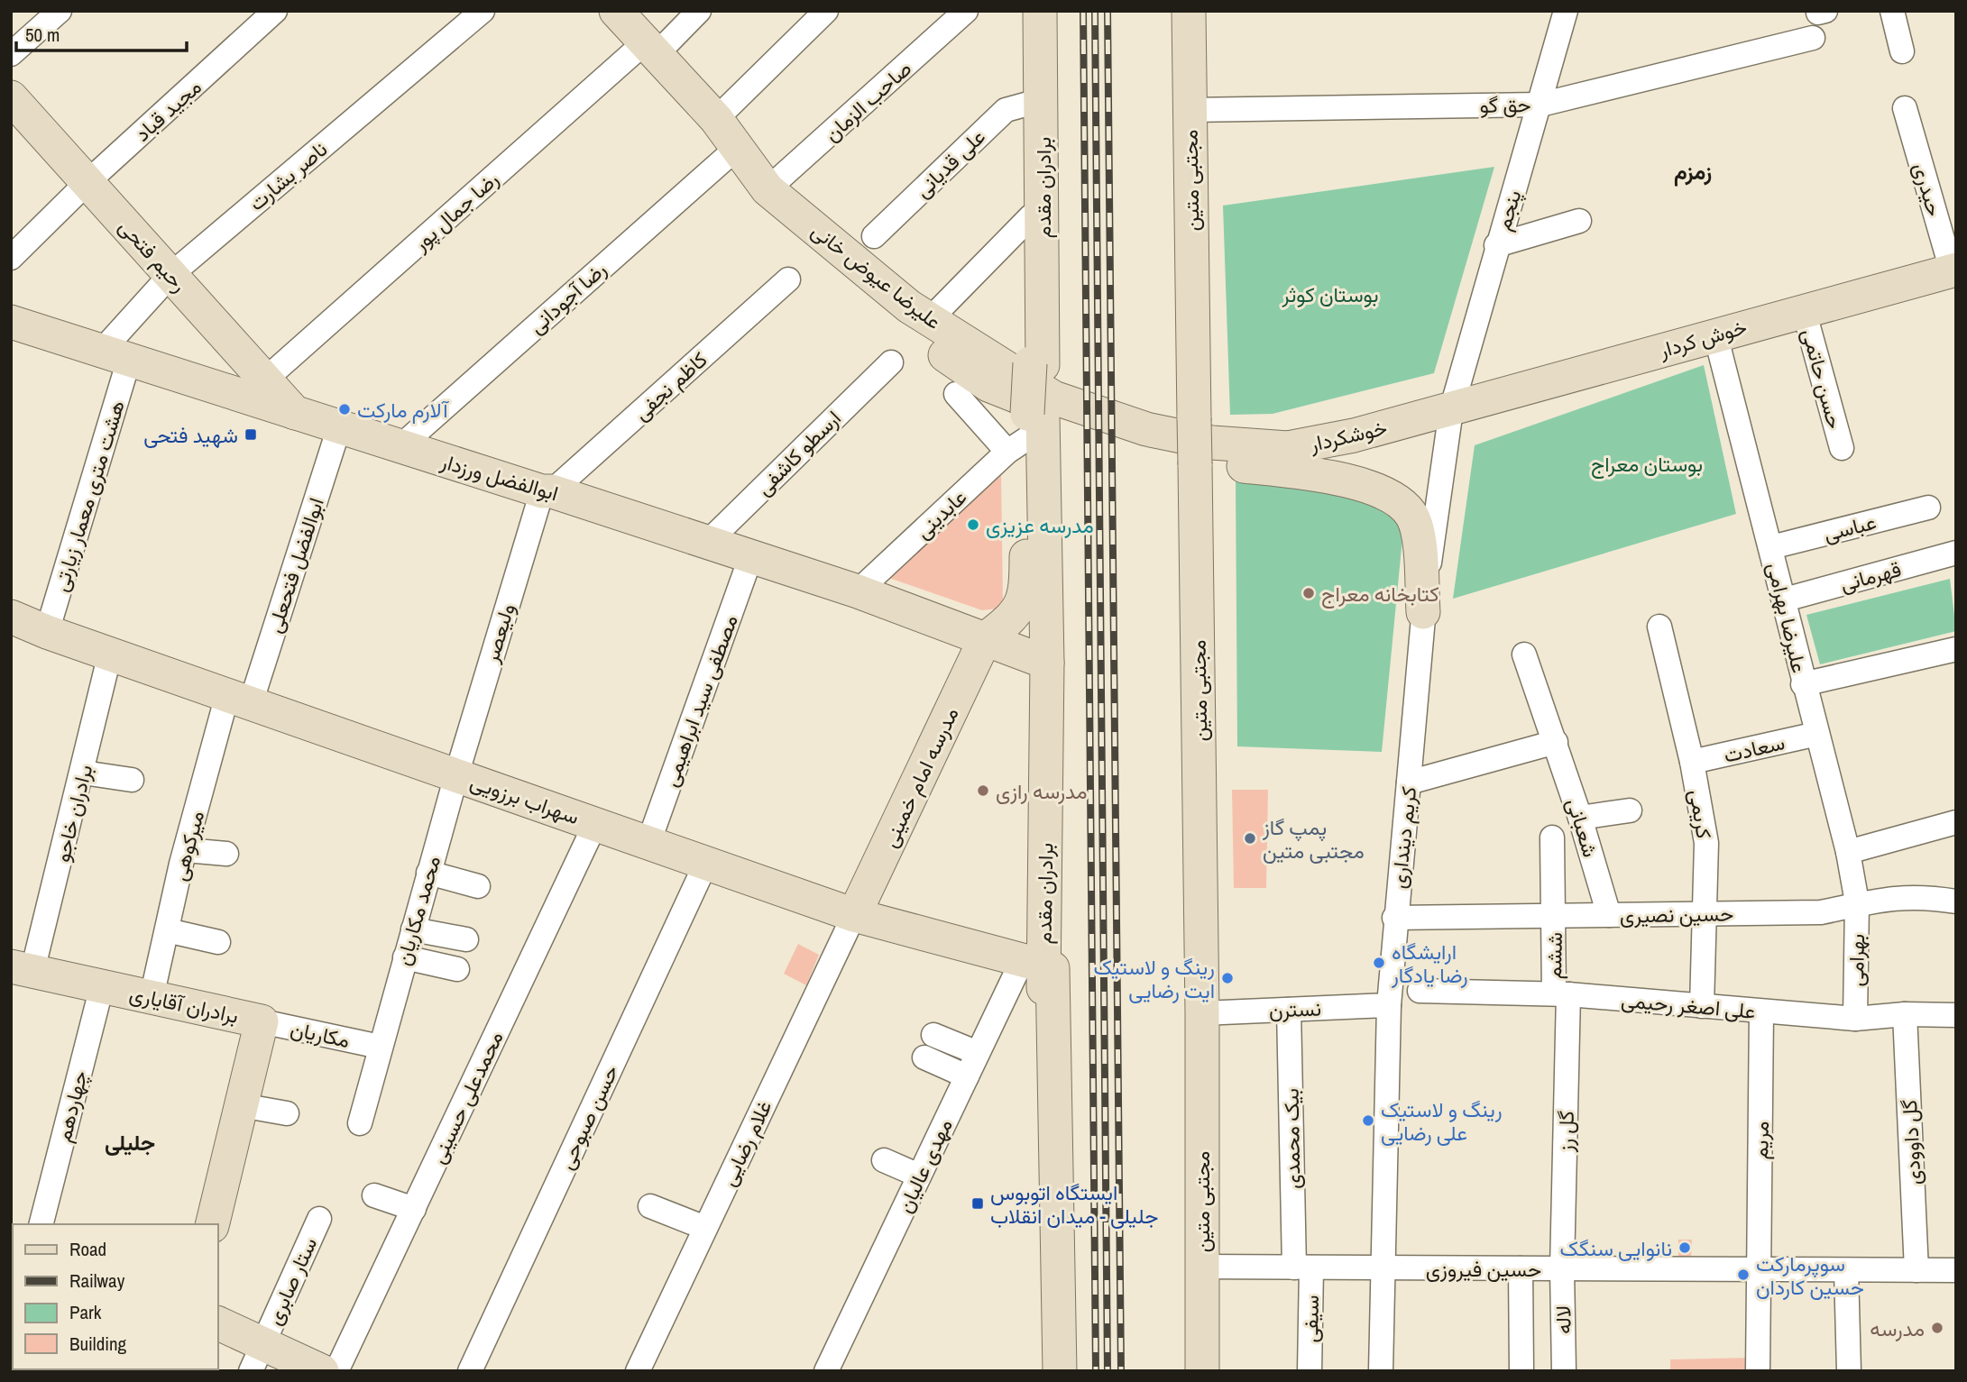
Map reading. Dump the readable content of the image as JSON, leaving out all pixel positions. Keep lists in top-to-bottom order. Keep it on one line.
{"streets":{"street":["صاحب الزمان","حق گو","مجید قباد","علی قدیانی","ناصر بشارت","مجتبی متین","برادران مقدم","حیدری","پنجم","رضا جمال پور","رحیم فتحی","علیرضا عیوض خانی","رضا آجودانی","خوش کردار","حسن حاتمی","کاظم نجفی","خوشکردار","ارسطو کاشفی","ابوالفضل ورزدار","هشت متری معمار زیارتی","عابدینی","عباسی","ابوالفضل فتحعلی","قهرمانی","علیرضا بهرامی","ولیعصر","مصطفی سید ابراهیمی","سعادت","مدرسه امام خمینی","سهراب برزویی","برادران خاجو","کریمی","شعبانی","کریم دینداری","میرکوهی","محمد مکاریان","حسین نصیری","ششم","بهرامی","برادران آقایاری","علی اصغر رحیمی","نسترن","مکاریان","محمدعلی حسینی","چهاردهم","حسن صبوحی","گل رز","بیک محمدی","مریم","گل داوودی","غلام رضایی","مهدی عالیان","حسین فیروزی","ستار صابری","سیفی","لاله"]},"crossings":[["صاحب الزمان","علیرضا عیوض خانی"],["حق گو","مجتبی متین"],["حق گو","پنجم"],["مجید قباد","رحیم فتحی"],["علی قدیانی","برادران مقدم"],["ناصر بشارت","رحیم فتحی"],["ناصر بشارت","ابوالفضل ورزدار"],["ناصر بشارت","هشت متری معمار زیارتی"],["مجتبی متین","نسترن"],["مجتبی متین","حسین فیروزی"],["برادران مقدم","ابوالفضل ورزدار"],["برادران مقدم","عابدینی"],["برادران مقدم","سهراب برزویی"],["برادران مقدم","مهدی عالیان"],["حیدری","خوش کردار"],["پنجم","خوش کردار"],["پنجم","خوشکردار"],["پنجم","کریم دینداری"],["رضا جمال پور","رحیم فتحی"],["رضا جمال پور","علیرضا عیوض خانی"],["رحیم فتحی","ابوالفضل ورزدار"],["علیرضا عیوض خانی","رضا آجودانی"],["علیرضا عیوض خانی","خوشکردار"],["رضا آجودانی","ابوالفضل ورزدار"],["خوش کردار","حسن حاتمی"],["خوش کردار","خوشکردار"],["خوش کردار","علیرضا بهرامی"],["خوش کردار","کریم دینداری"],["کاظم نجفی","ابوالفضل ورزدار"],["کاظم نجفی","ولیعصر"],["خوشکردار","کریم دینداری"],["ارسطو کاشفی","ابوالفضل ورزدار"],["ابوالفضل ورزدار","هشت متری معمار زیارتی"],["ابوالفضل ورزدار","عابدینی"],["ابوالفضل ورزدار","ابوالفضل فتحعلی"],["ابوالفضل ورزدار","ولیعصر"],["ابوالفضل ورزدار","مصطفی سید ابراهیمی"],["ابوالفضل ورزدار","مدرسه امام خمینی"],["هشت متری معمار زیارتی","سهراب برزویی"],["عباسی","علیرضا بهرامی"],["ابوالفضل فتحعلی","سهراب برزویی"],["ابوالفضل فتحعلی","میرکوهی"],["قهرمانی","علیرضا بهرامی"],["علیرضا بهرامی","سعادت"],["علیرضا بهرامی","حسین نصیری"],["علیرضا بهرامی","بهرامی"],["ولیعصر","سهراب برزویی"],["ولیعصر","محمد مکاریان"],["مصطفی سید ابراهیمی","سهراب برزویی"],["سعادت","کریمی"],["مدرسه امام خمینی","سهراب برزویی"],["مدرسه امام خمینی","غلام رضایی"],["سهراب برزویی","برادران خاجو"],["سهراب برزویی","میرکوهی"],["سهراب برزویی","محمد مکاریان"],["سهراب برزویی","محمدعلی حسینی"],["سهراب برزویی","حسن صبوحی"],["سهراب برزویی","غلام رضایی"],["سهراب برزویی","مهدی عالیان"],["برادران خاجو","برادران آقایاری"],["کریمی","حسین نصیری"],["کریمی","علی اصغر رحیمی"],["شعبانی","حسین نصیری"],["کریم دینداری","حسین نصیری"],["کریم دینداری","نسترن"],["کریم دینداری","حسین فیروزی"],["میرکوهی","برادران آقایاری"],["محمد مکاریان","مکاریان"],["حسین نصیری","ششم"],["حسین نصیری","بهرامی"],["ششم","علی اصغر رحیمی"],["ششم","گل رز"],["بهرامی","علی اصغر رحیمی"],["برادران آقایاری","مکاریان"],["برادران آقایاری","چهاردهم"],["علی اصغر رحیمی","گل رز"],["علی اصغر رحیمی","مریم"],["علی اصغر رحیمی","گل داوودی"],["نسترن","بیک محمدی"],["گل رز","حسین فیروزی"],["گل رز","لاله"],["بیک محمدی","حسین فیروزی"],["بیک محمدی","سیفی"],["مریم","حسین فیروزی"],["گل داوودی","حسین فیروزی"],["حسین فیروزی","سیفی"],["حسین فیروزی","لاله"]],"districts":["زمزم","جلیلی"],"parks":["بوستان کوثر","بوستان معراج"],"places":{"other":["آلارم مارکت","مدرسه عزیزی","کتابخانه معراج","مدرسه رازی","پمپ گاز مجتبی متین","ارایشگاه رضا یادگار","رینگ و لاستیک ایت رضایی","رینگ و لاستیک علی رضایی","نانوایی سنگک","سوپرمارکت حسین کاردان","مدرسه"],"transit":["شهید فتحی","ایستگاه اتوبوس جلیلی - میدان انقلاب"]},"legend":["Road","Railway","Park","Building"],"scale_bar":"50 m"}
